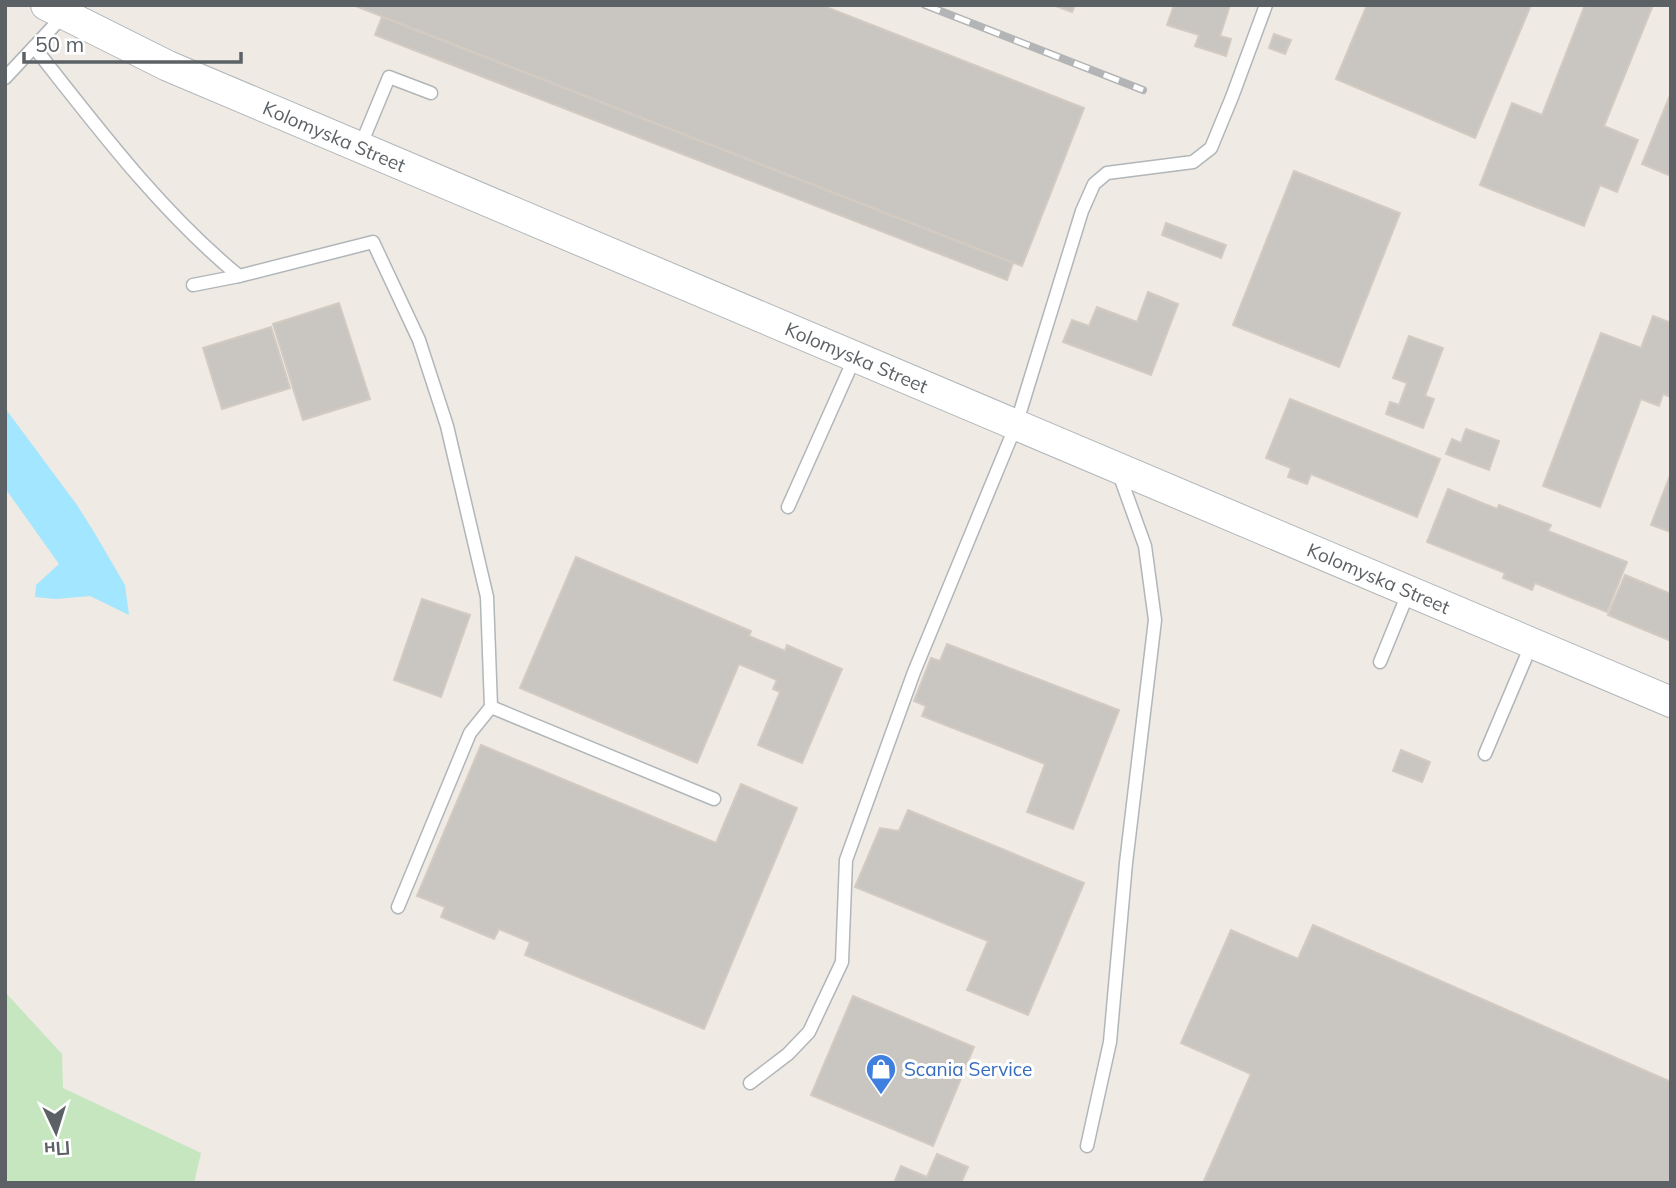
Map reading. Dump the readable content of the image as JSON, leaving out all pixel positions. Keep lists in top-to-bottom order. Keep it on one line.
{"streets":{"street":["Kolomyska Street"]},"places":{"shop":["Scania Service"]},"scale_bar":"50 m","north":"bottom"}
